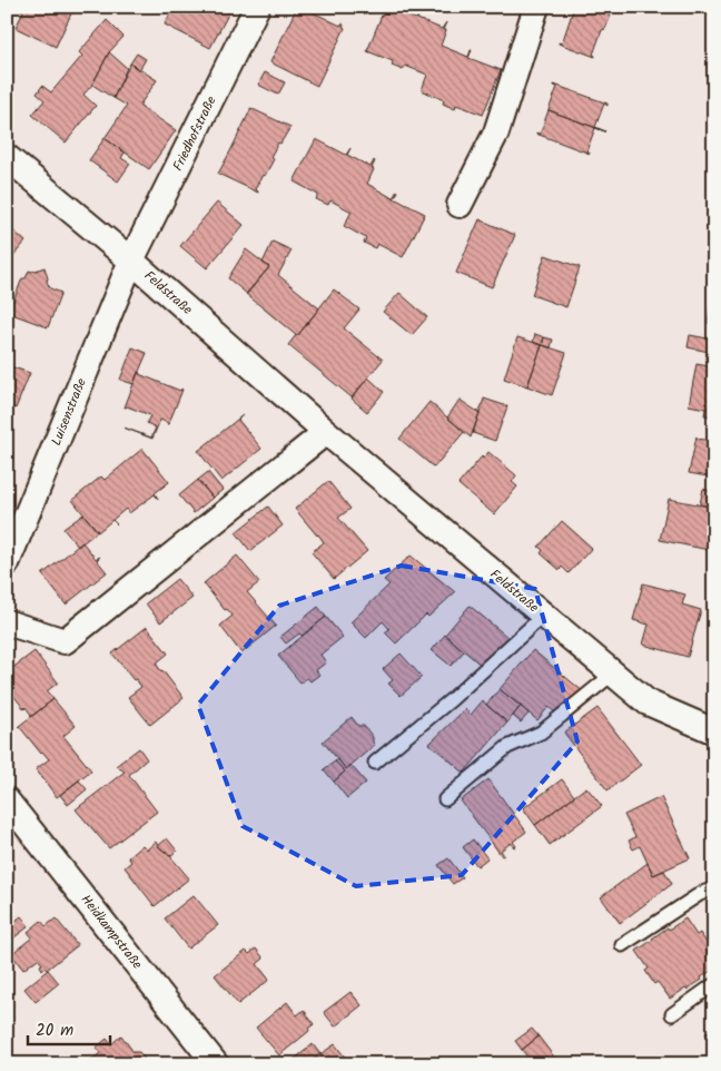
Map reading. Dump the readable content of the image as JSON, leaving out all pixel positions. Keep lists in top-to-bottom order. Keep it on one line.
{"streets":{"street":["Friedhofstraße","Feldstraße","Luisenstraße","Heidkampstraße"]},"crossings":[["Friedhofstraße","Feldstraße"],["Friedhofstraße","Luisenstraße"],["Feldstraße","Luisenstraße"]],"scale_bar":"20 m"}
